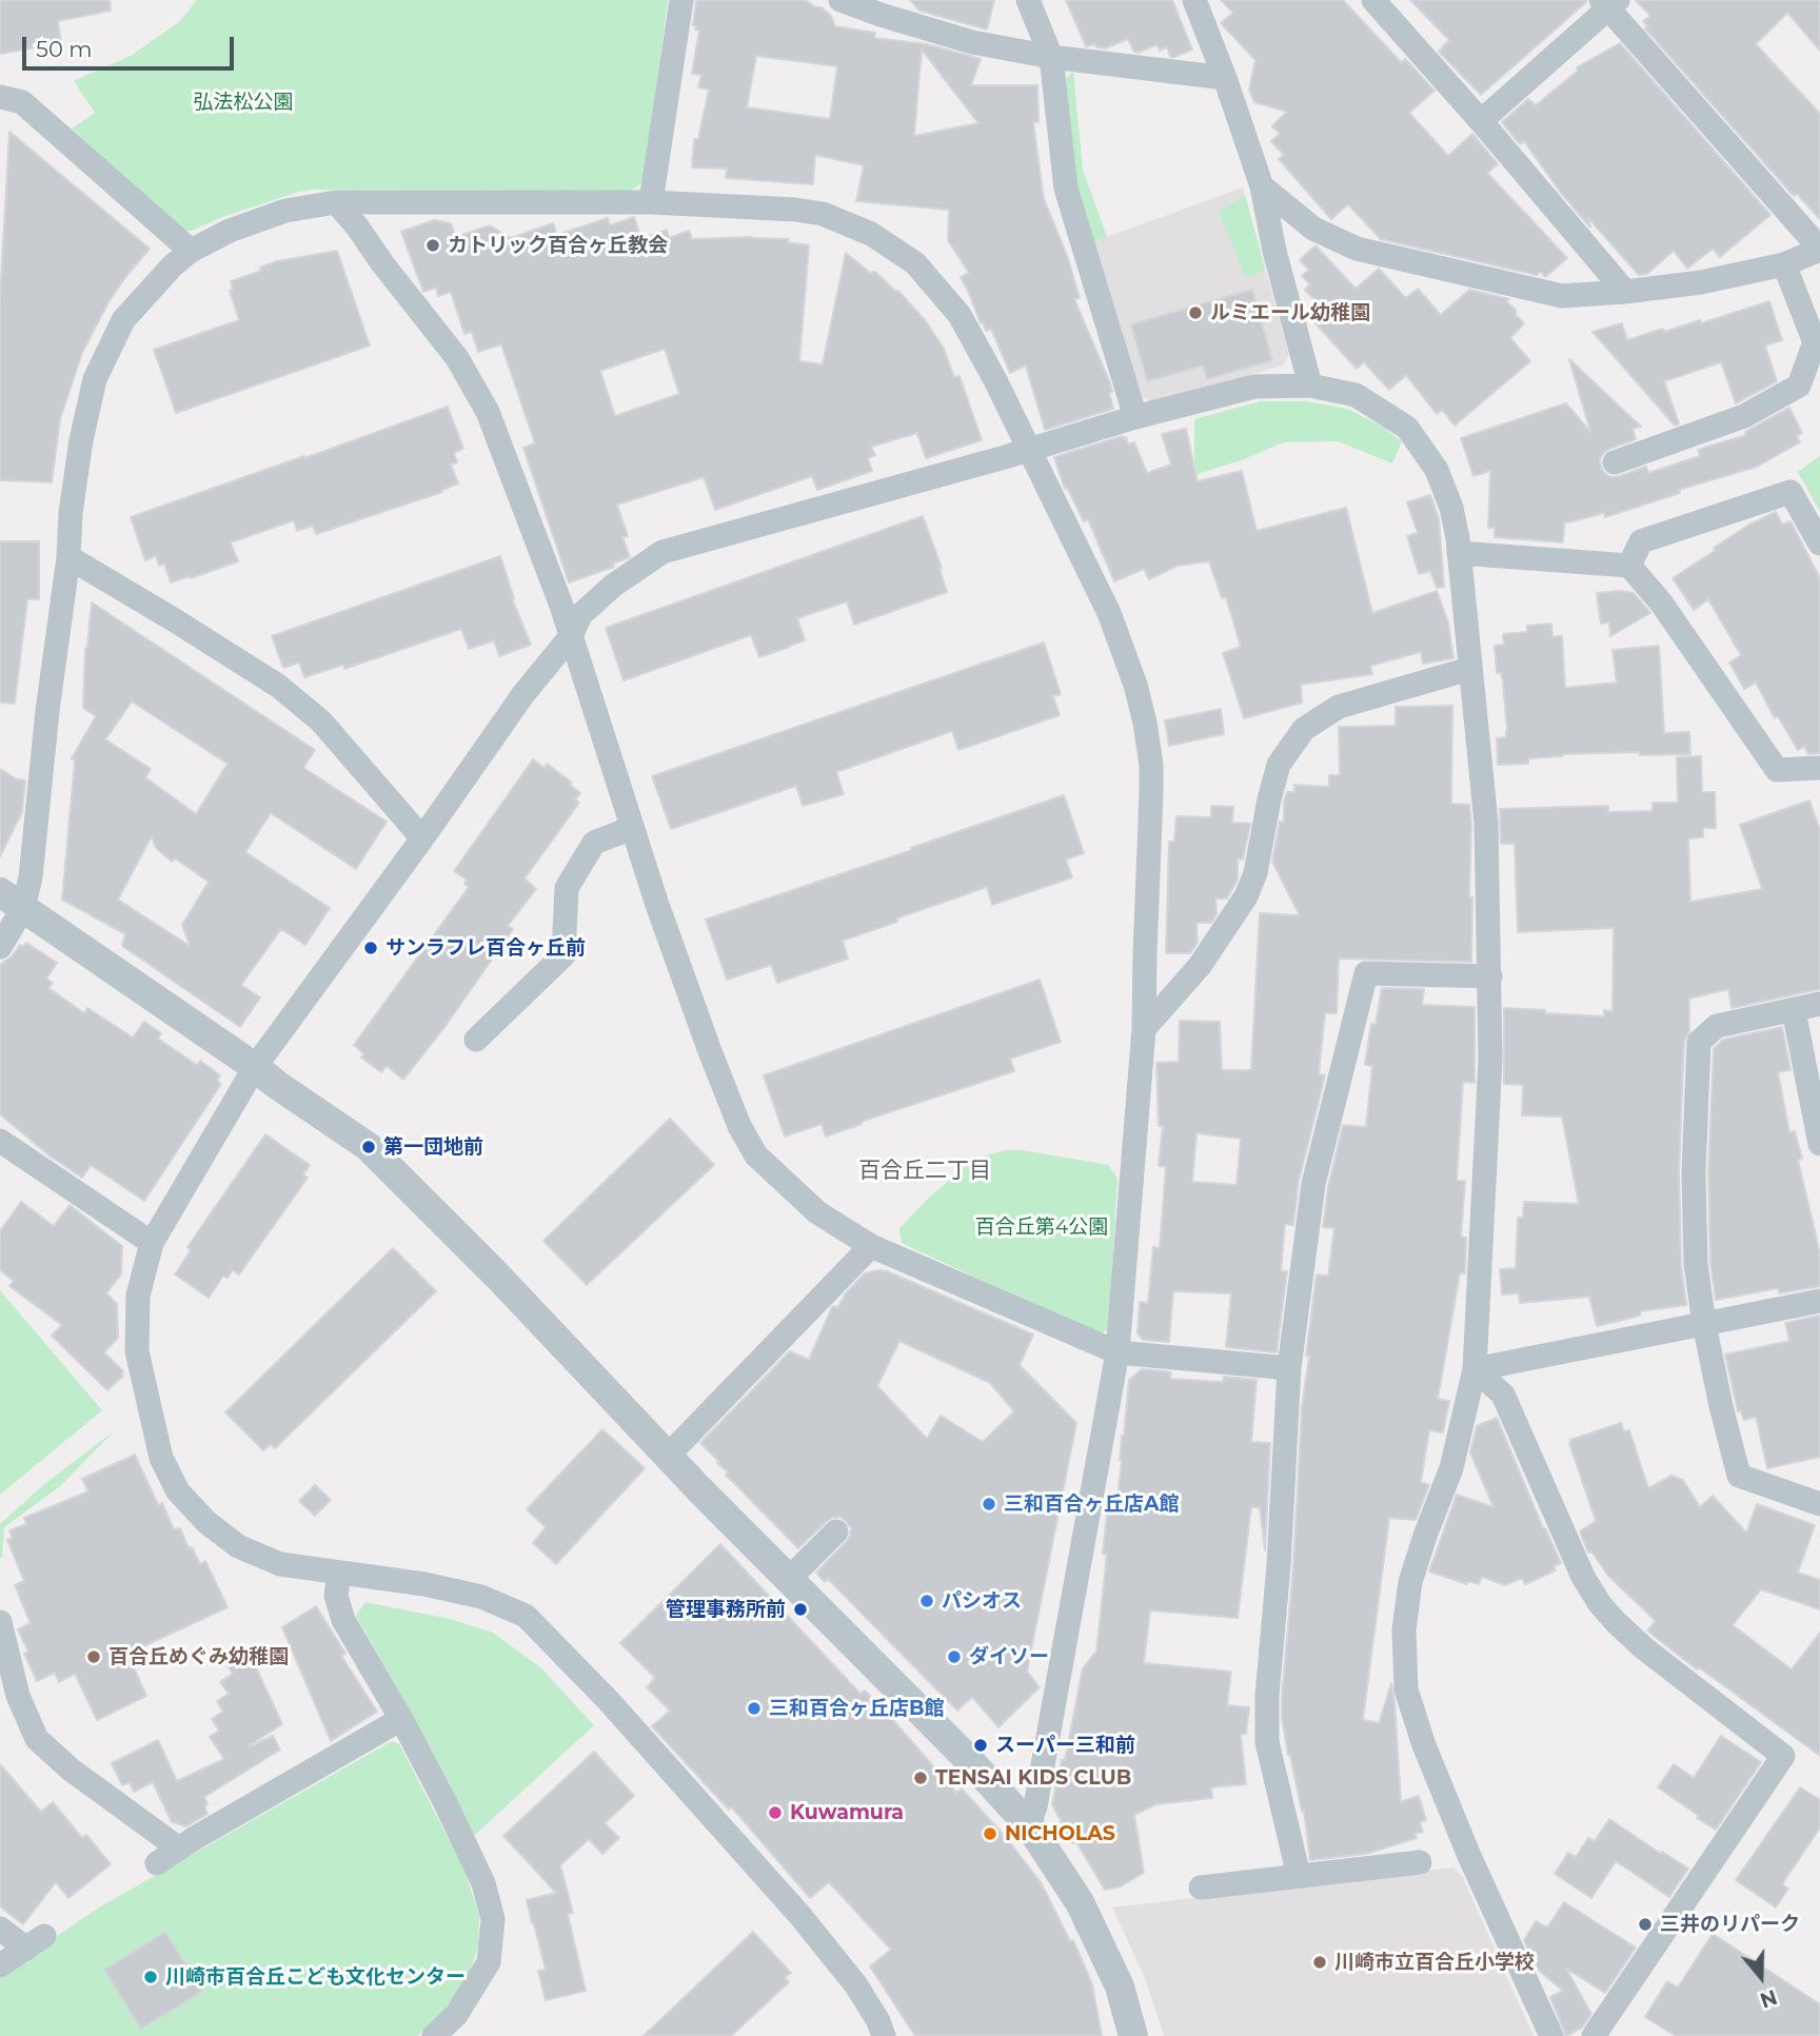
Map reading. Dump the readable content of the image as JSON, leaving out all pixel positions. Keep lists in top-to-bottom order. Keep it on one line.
{"districts":["百合丘二丁目"],"parks":["弘法松公園","百合丘第4公園"],"places":["カトリック百合ヶ丘教会","ルミエール幼稚園","サンラフレ百合ヶ丘前","第一団地前","三和百合ヶ丘店A館","パシオス","管理事務所前","百合丘めぐみ幼稚園","ダイソー","三和百合ヶ丘店B館","スーパー三和前","TENSAI KIDS CLUB","Kuwamura","NICHOLAS","三井のリパーク","川崎市立百合丘小学校","川崎市百合丘こども文化センター"],"scale_bar":"50 m","north":"bottom"}
